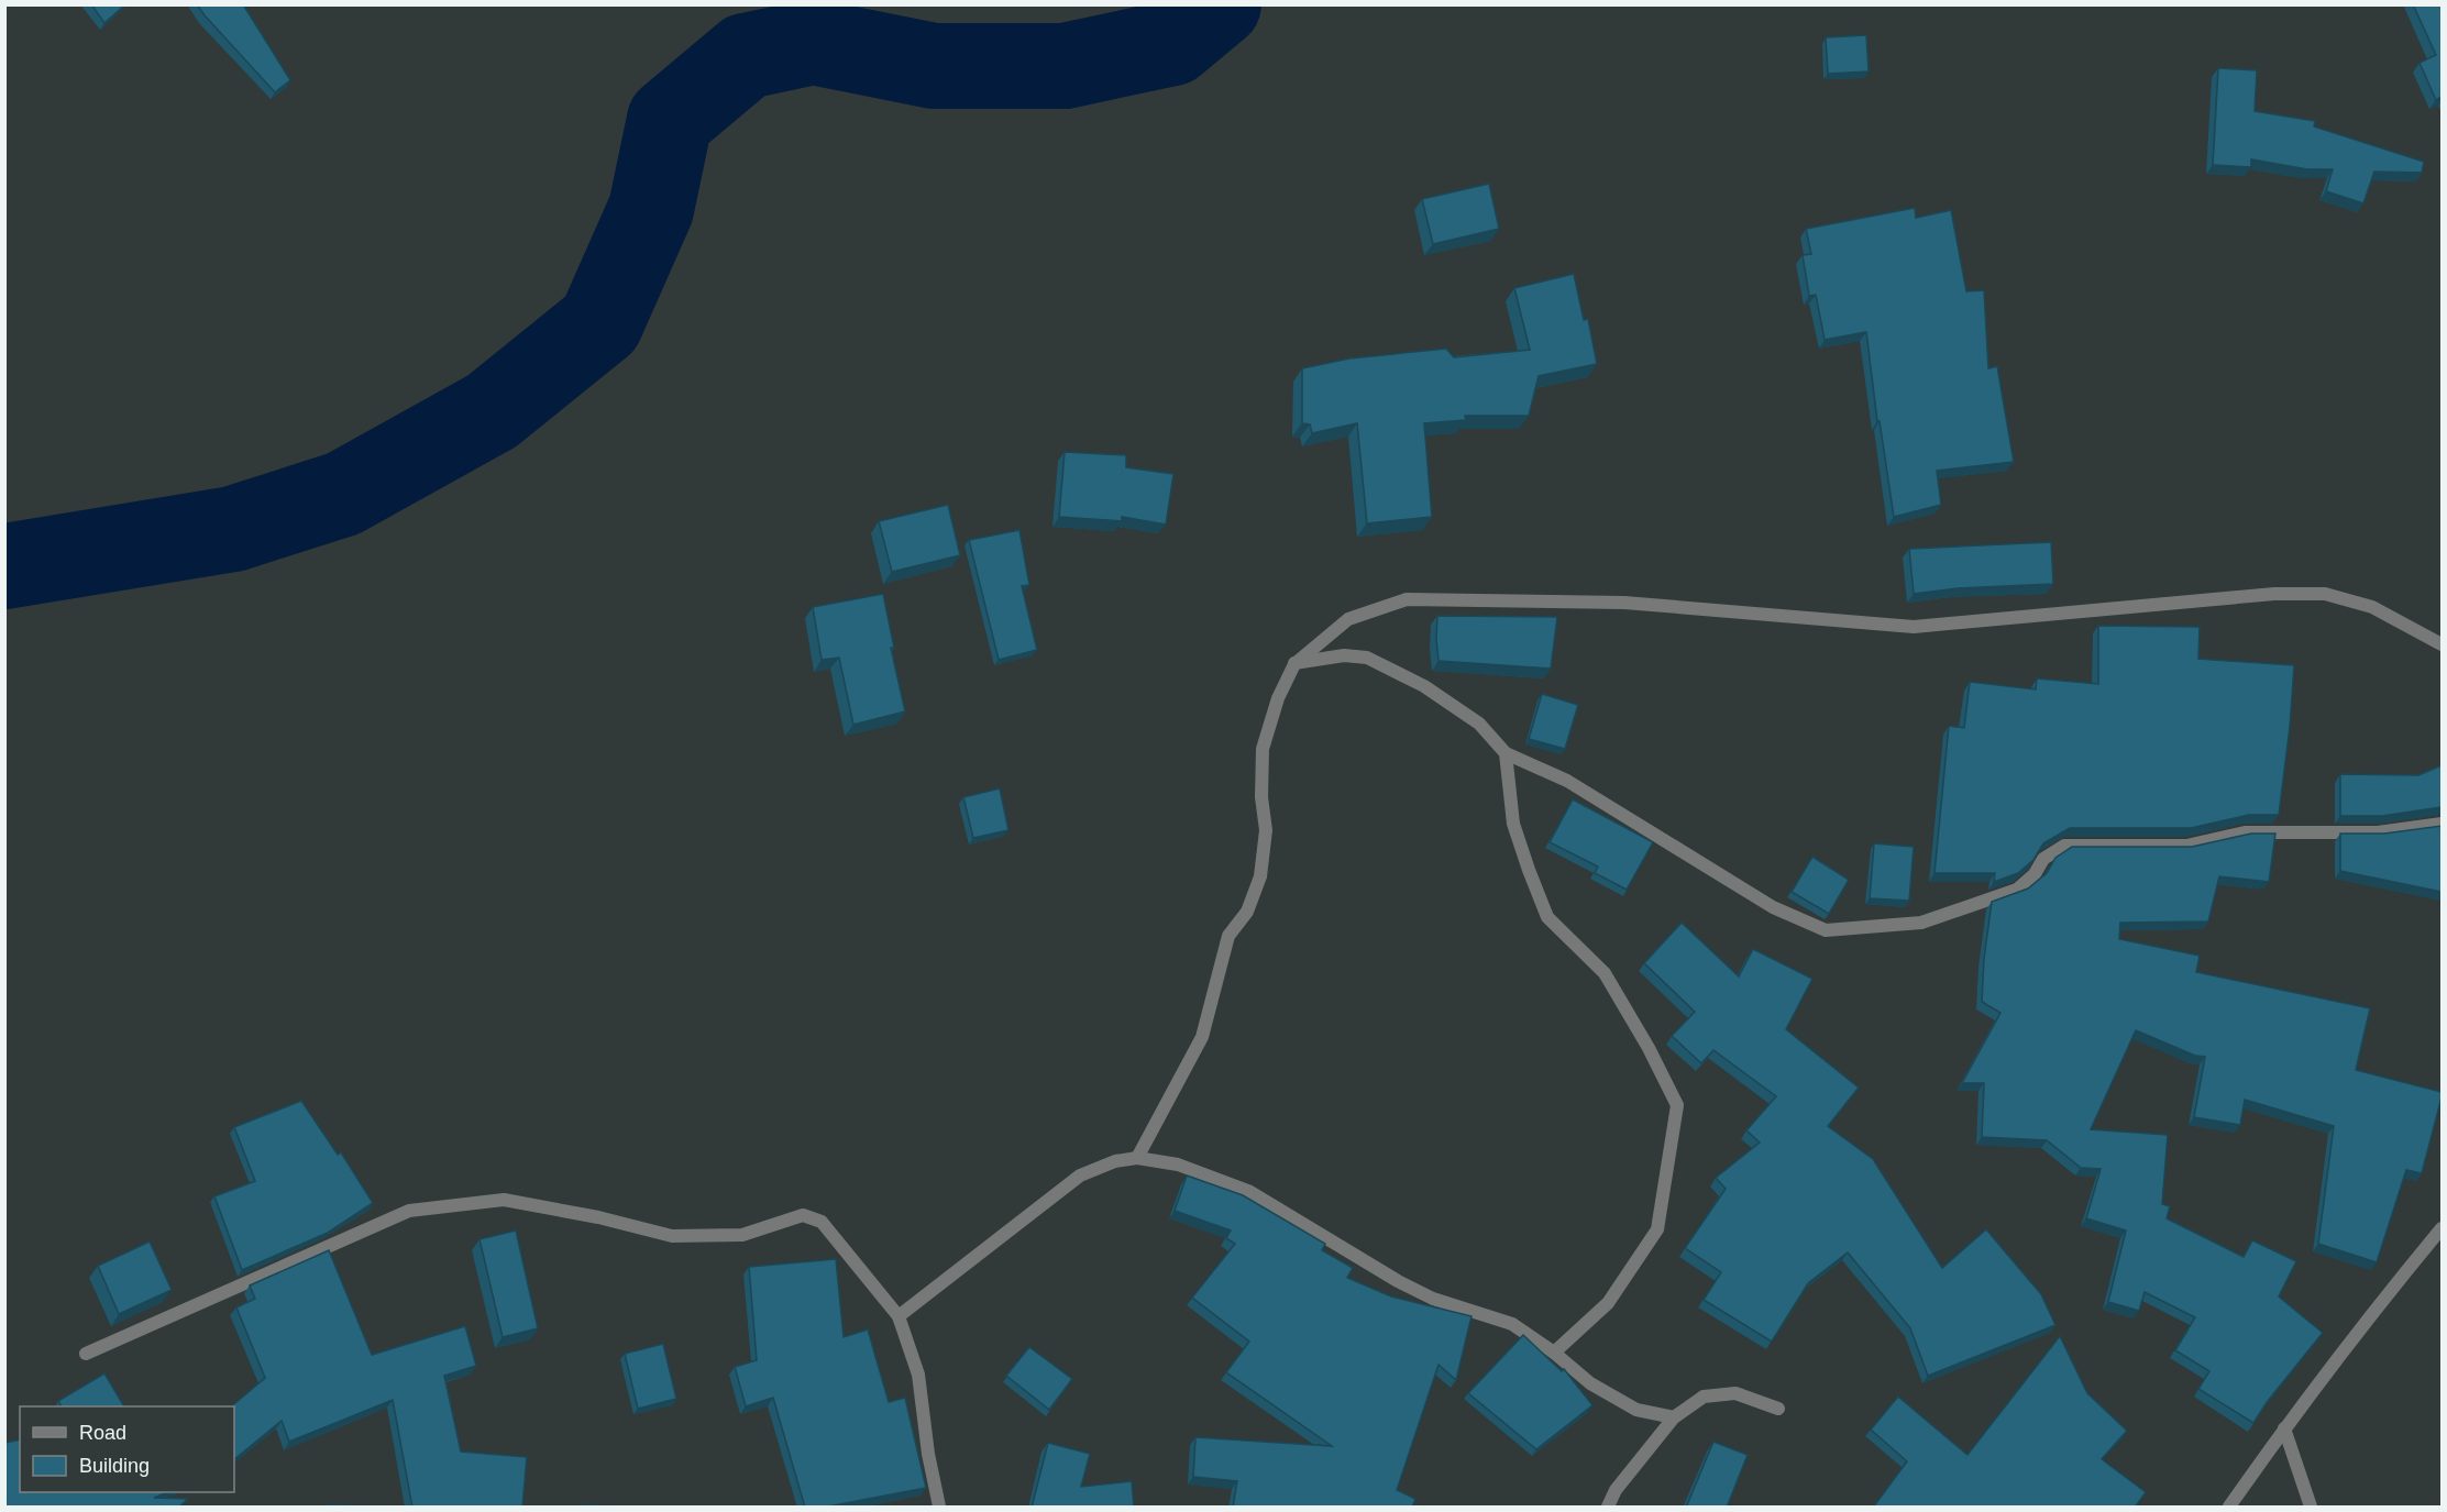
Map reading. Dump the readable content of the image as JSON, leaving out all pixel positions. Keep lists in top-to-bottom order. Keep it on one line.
{"legend":["Road","Building"]}
